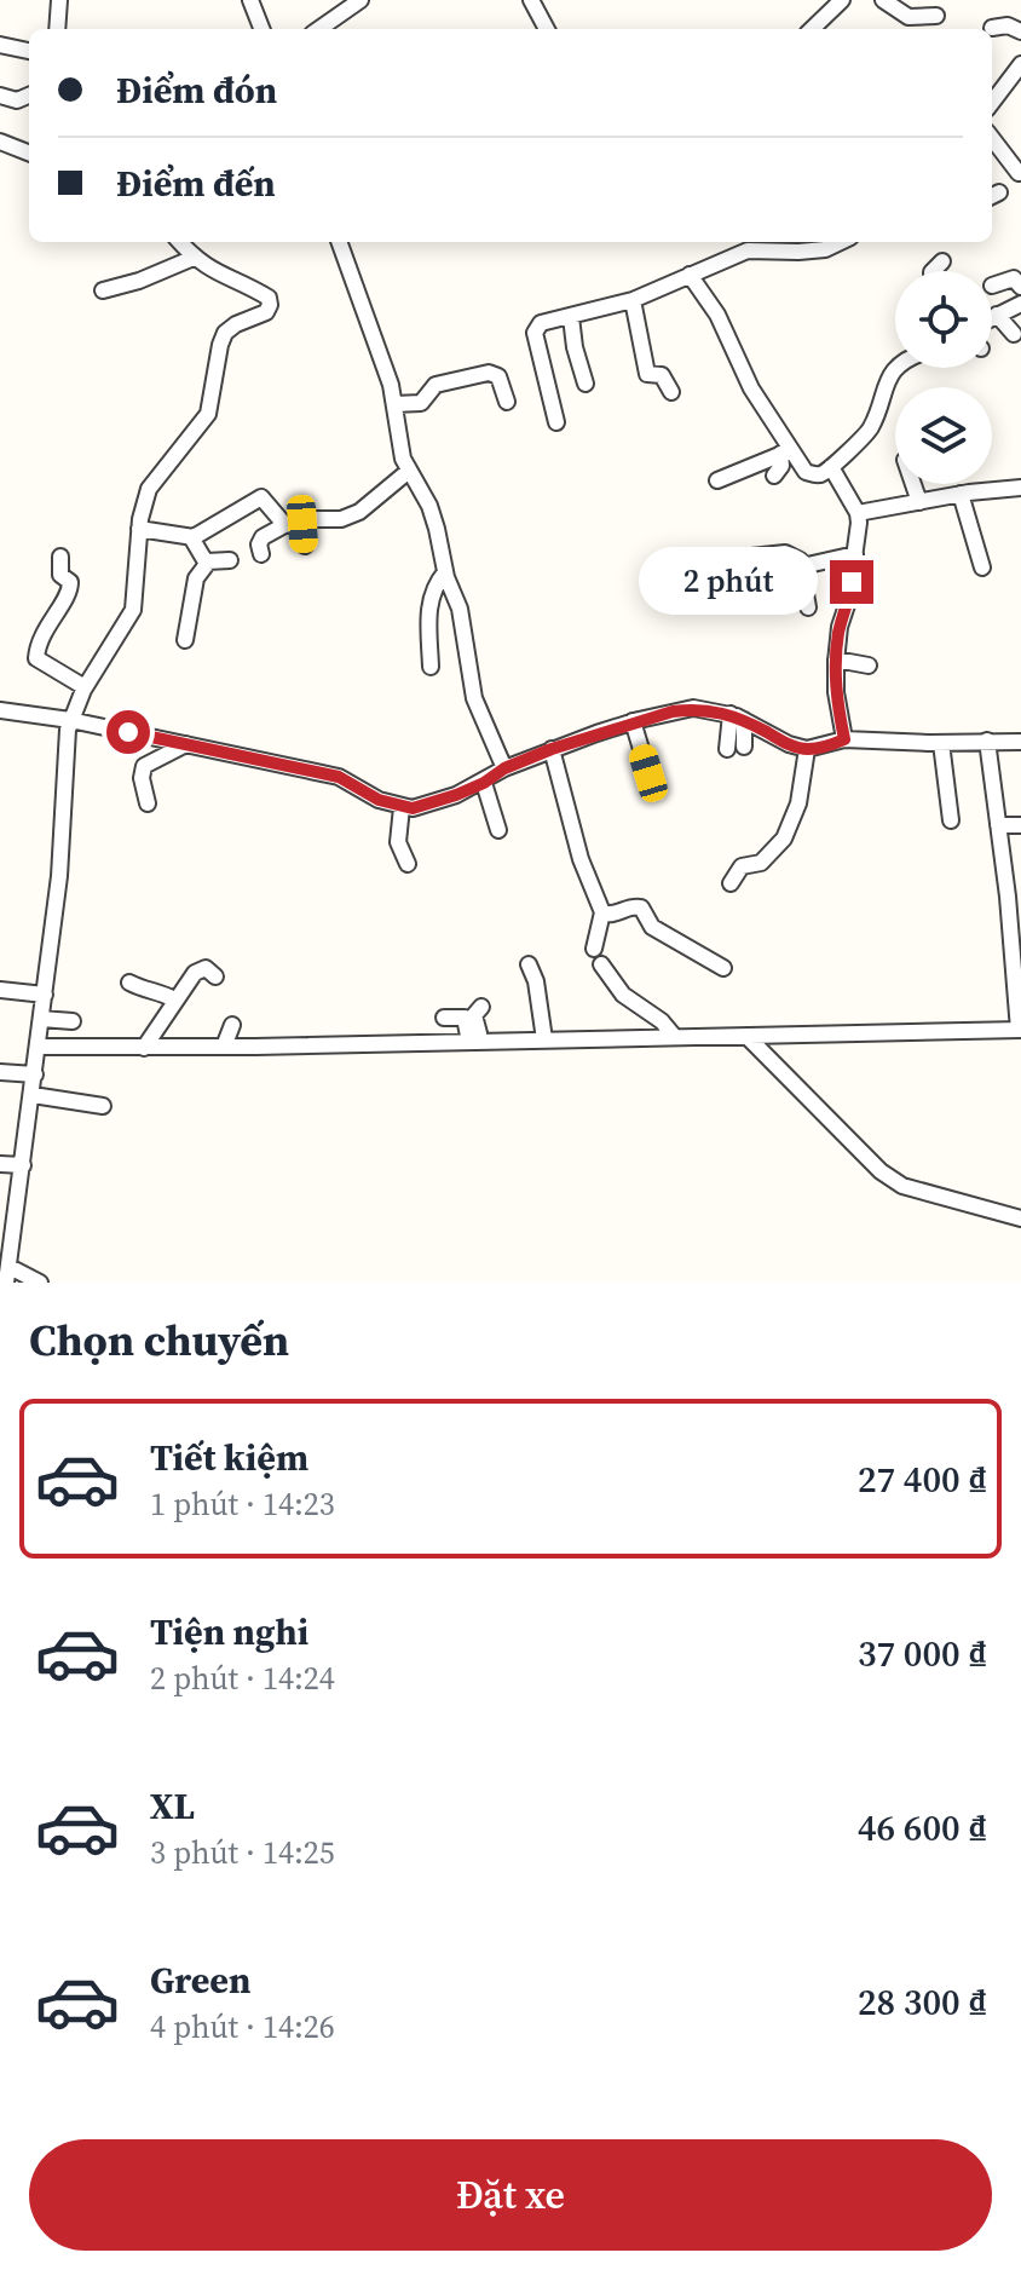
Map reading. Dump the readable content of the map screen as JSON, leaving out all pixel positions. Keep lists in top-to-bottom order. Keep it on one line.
{"page":{"banner":["Điểm đón","Điểm đến"],"bubble":"2 phút","heading":"Chọn chuyến","list":[{"name":"Tiết kiệm","note":"1 phút · 14:23","value":"27 400 ₫"},{"name":"Tiện nghi","note":"2 phút · 14:24","value":"37 000 ₫"},{"name":"XL","note":"3 phút · 14:25","value":"46 600 ₫"},{"name":"Green","note":"4 phút · 14:26","value":"28 300 ₫"}],"buttons":"Đặt xe"}}
